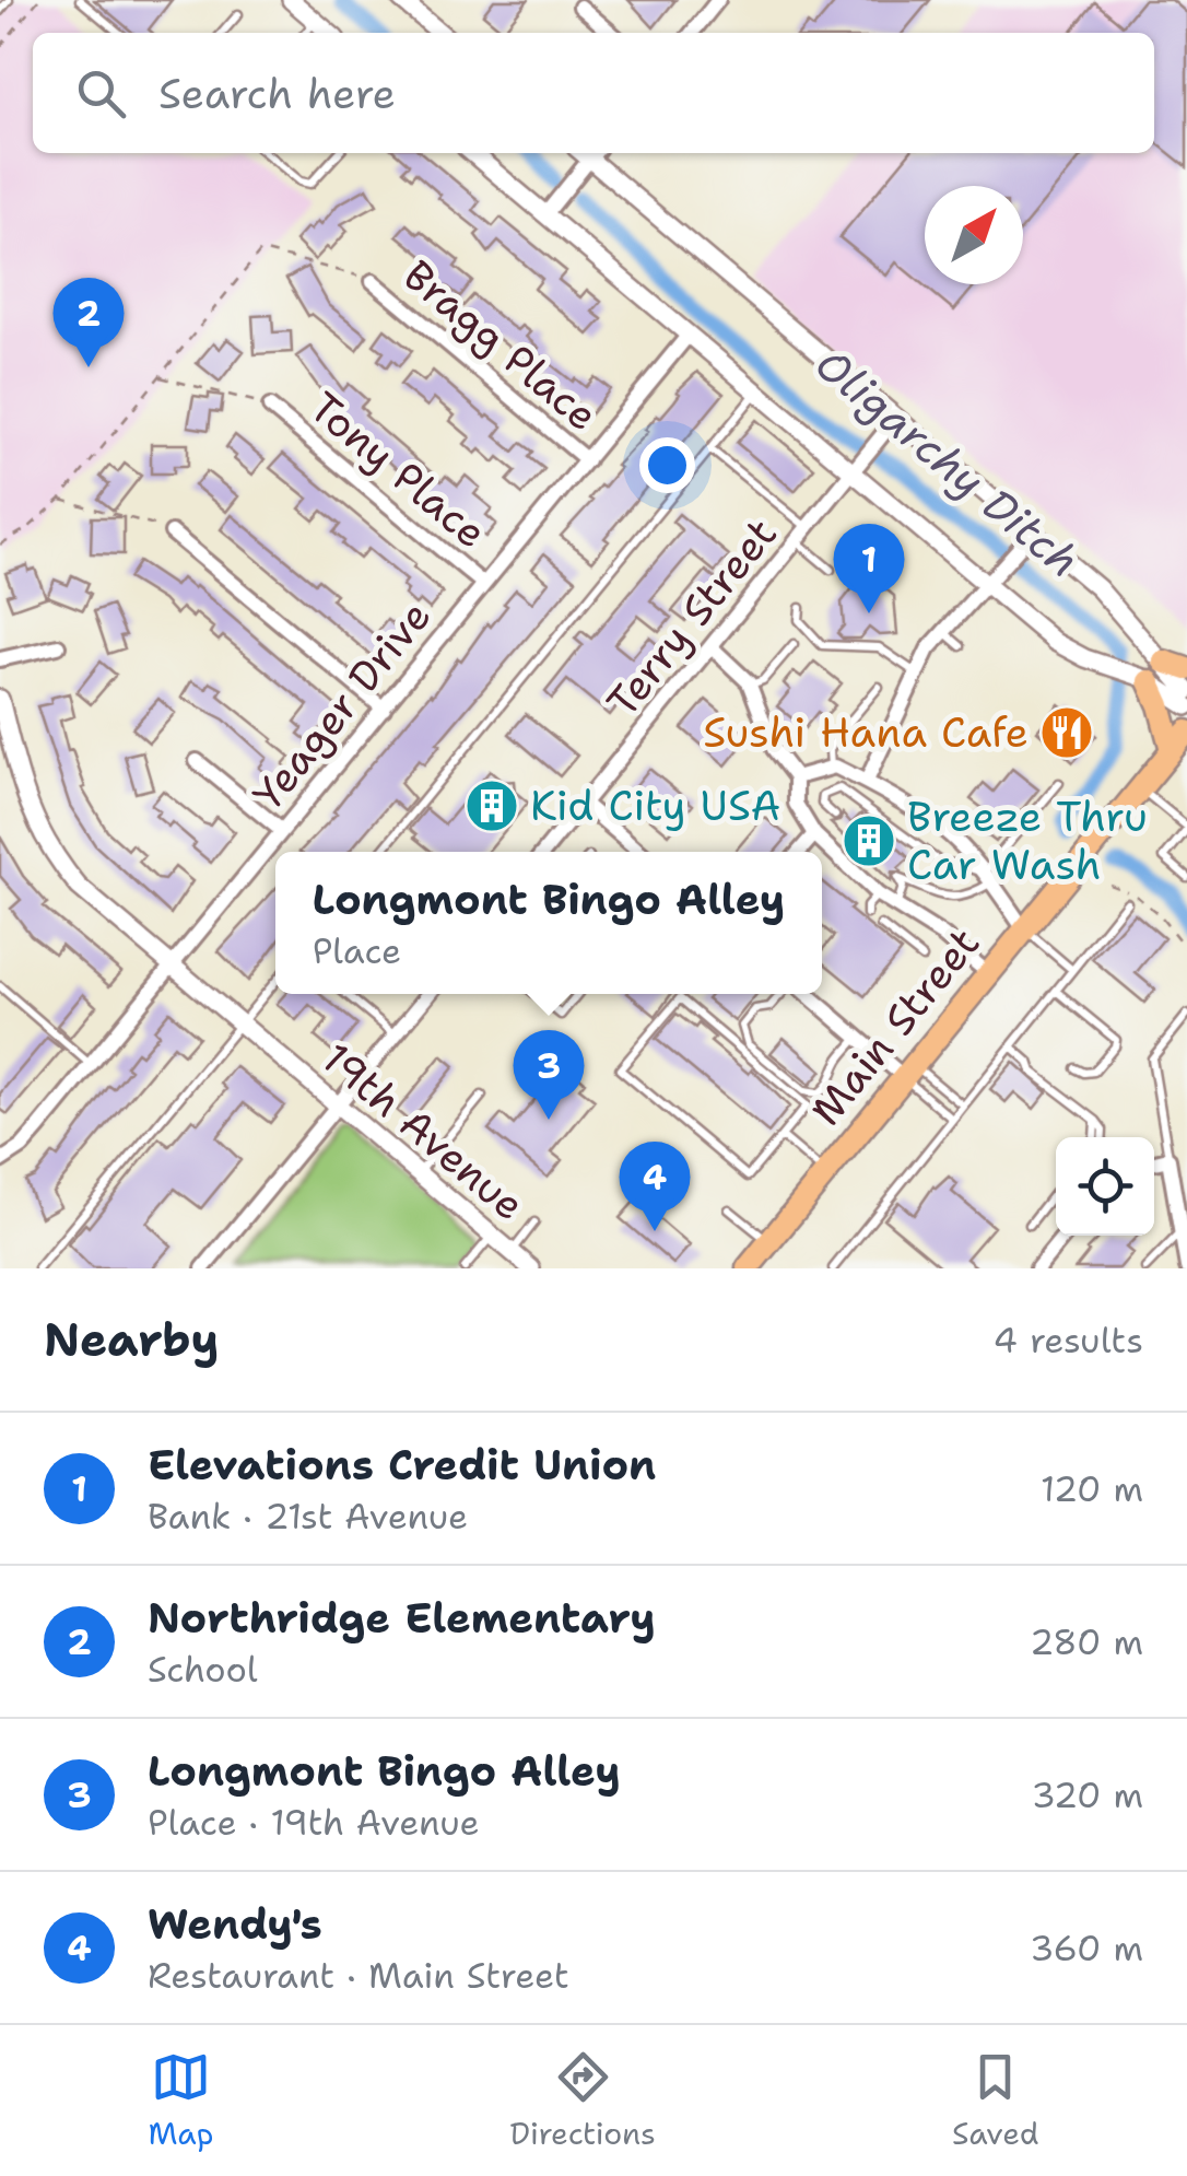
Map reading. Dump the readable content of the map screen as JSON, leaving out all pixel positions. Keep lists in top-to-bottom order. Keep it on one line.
{"streets":{"highway":["Main Street"],"street":["Bragg Place","Tony Place","Terry Street","Yeager Drive","19th Avenue"]},"crossings":[["Bragg Place","Yeager Drive"],["Tony Place","Yeager Drive"],["Yeager Drive","19th Avenue"]],"water":["Oligarchy Ditch"],"places":{"restaurant":["Sushi Hana Cafe"],"building":["Kid City USA","Breeze Thru Car Wash"]},"north":"top right","page":{"search":"Search here","pins":["2","1","3","4"],"popup":["Longmont Bingo Alley","Place"],"heading":["Nearby","4 results"],"list":[{"mark":"1","name":"Elevations Credit Union","note":"Bank · 21st Avenue","value":"120 m"},{"mark":"2","name":"Northridge Elementary","note":"School","value":"280 m"},{"mark":"3","name":"Longmont Bingo Alley","note":"Place · 19th Avenue","value":"320 m"},{"mark":"4","name":"Wendy's","note":"Restaurant · Main Street","value":"360 m"}],"nav":["Map","Directions","Saved"]}}
